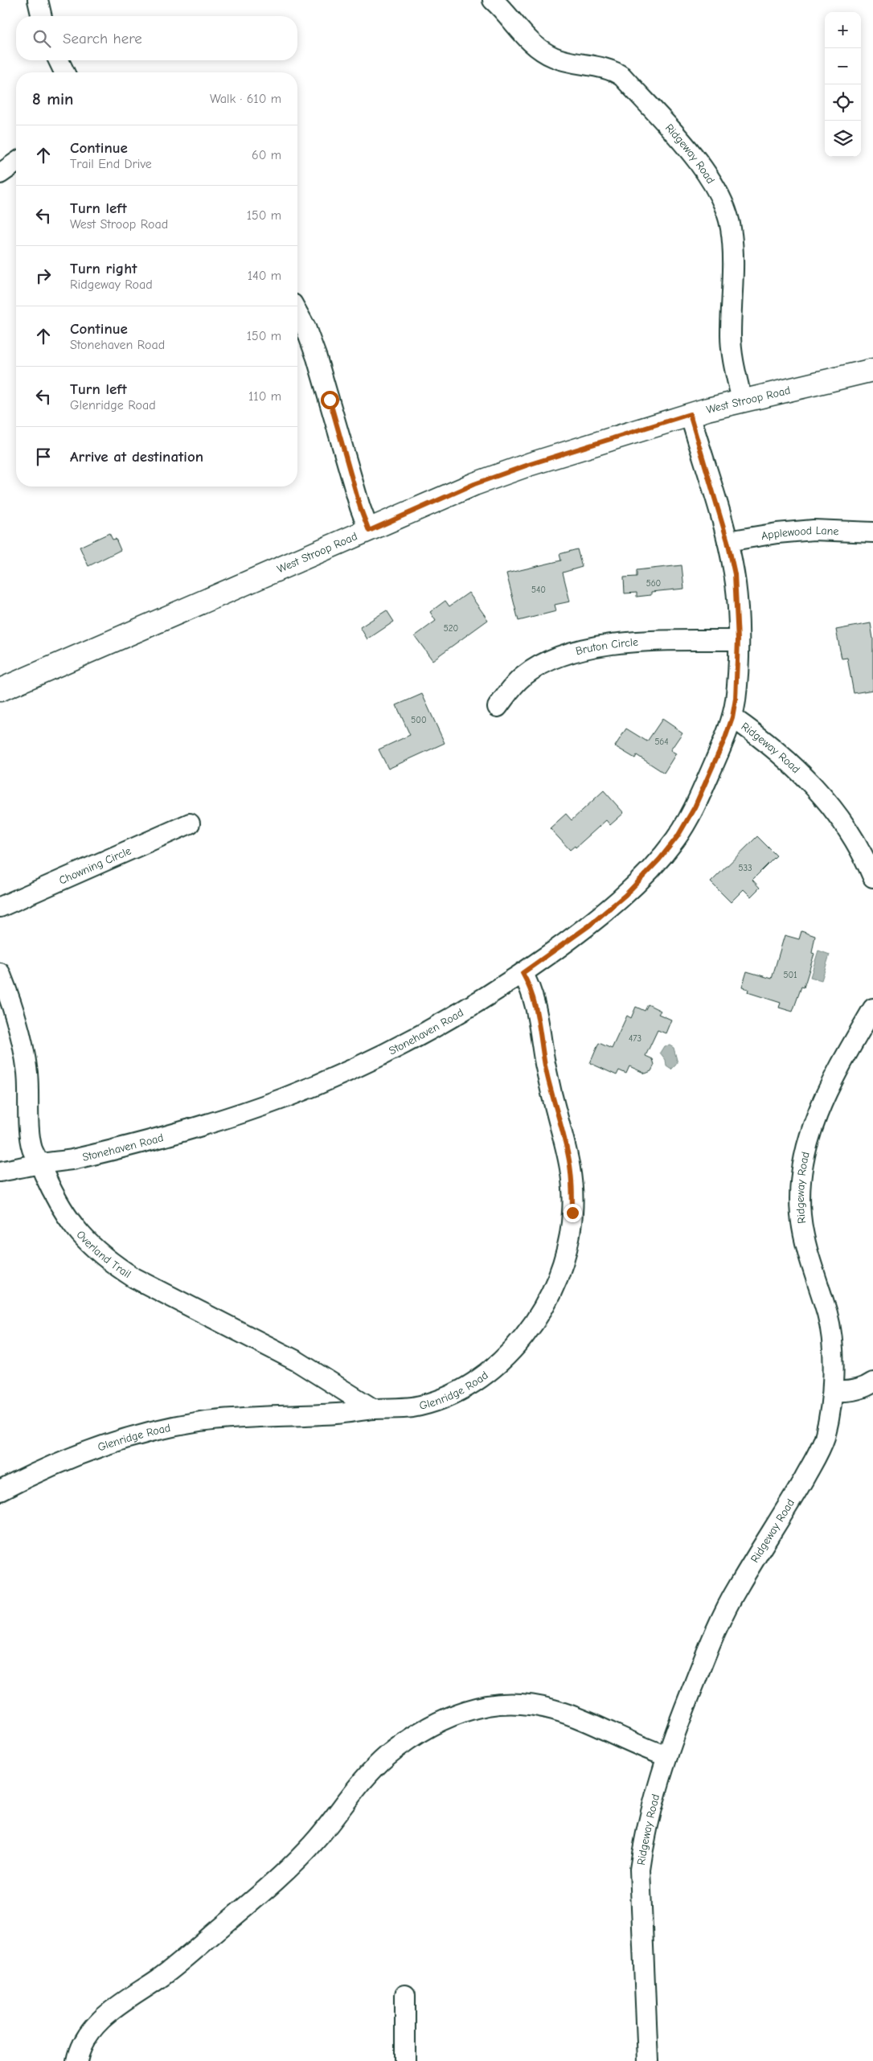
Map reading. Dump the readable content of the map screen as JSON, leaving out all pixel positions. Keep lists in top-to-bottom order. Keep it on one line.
{"streets":{"main road":["West Stroop Road"],"street":["Ridgeway Road","Applewood Lane","Bruton Circle","Chowning Circle","Stonehaven Road","Overland Trail","Glenridge Road"]},"crossings":[["Ridgeway Road","West Stroop Road"],["Ridgeway Road","Applewood Lane"],["Ridgeway Road","Bruton Circle"],["Ridgeway Road","Stonehaven Road"],["Stonehaven Road","Overland Trail"],["Stonehaven Road","Glenridge Road"],["Overland Trail","Glenridge Road"]],"house_numbers":["560","540","520","500","564","533","501","473"],"page":{"map_buttons":["+","−"],"search":"Search here","heading":["8 min","Walk · 610 m"],"list":[["Continue","Trail End Drive","60 m"],["Turn left","West Stroop Road","150 m"],["Turn right","Ridgeway Road","140 m"],["Continue","Stonehaven Road","150 m"],["Turn left","Glenridge Road","110 m"],"Arrive at destination"]}}
